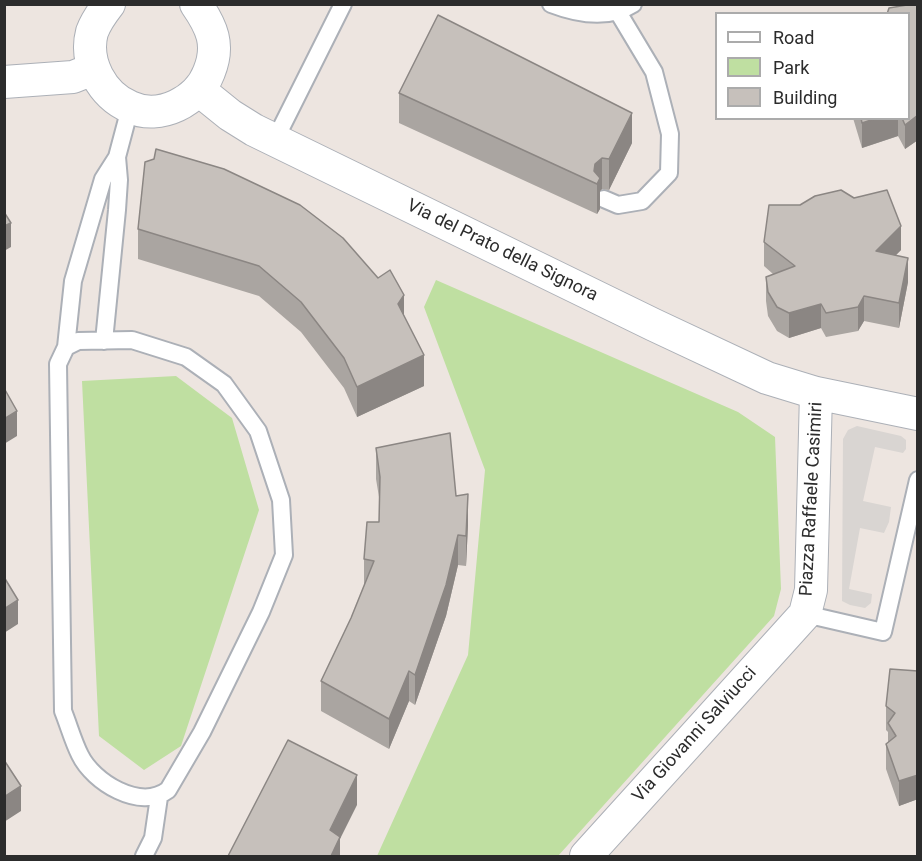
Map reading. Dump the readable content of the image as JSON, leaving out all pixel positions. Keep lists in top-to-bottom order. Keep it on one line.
{"streets":{"street":["Via del Prato della Signora","Piazza Raffaele Casimiri","Via Giovanni Salviucci"]},"crossings":[["Via del Prato della Signora","Piazza Raffaele Casimiri"],["Piazza Raffaele Casimiri","Via Giovanni Salviucci"]],"legend":["Road","Park","Building"]}
